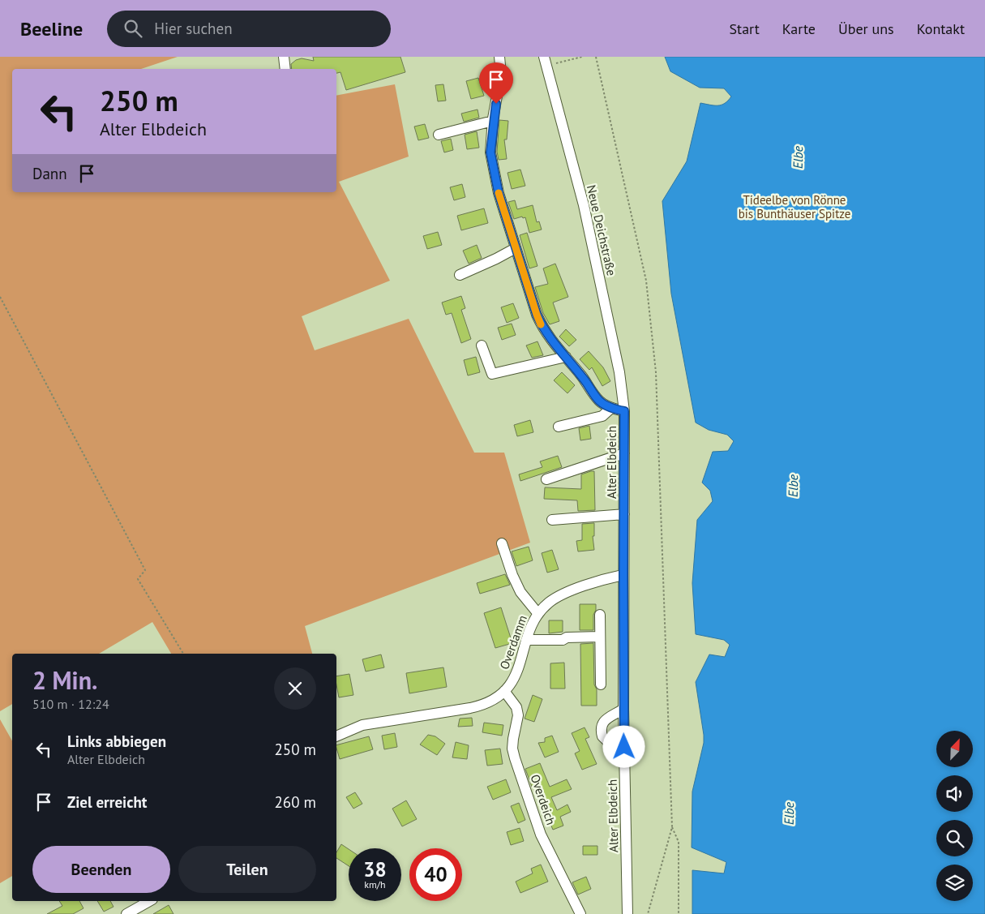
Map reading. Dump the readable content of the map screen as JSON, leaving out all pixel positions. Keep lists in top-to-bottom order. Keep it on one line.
{"streets":{"street":["Neue Deichstraße","Alter Elbdeich","Overdamm","Overdeich"]},"crossings":[["Neue Deichstraße","Alter Elbdeich"],["Alter Elbdeich","Overdamm"],["Overdamm","Overdeich"]],"water":["Elbe"],"parks":["Tideelbe von Rönne bis Bunthäuser Spitze"],"north":"top right","page":{"header":"Beeline","search":"Hier suchen","nav":["Start","Karte","Über uns","Kontakt"],"turn":["250 m","Alter Elbdeich"],"then":"Dann","heading":["2 Min.","510 m · 12:24"],"list":[{"name":"Links abbiegen","note":"Alter Elbdeich","value":"250 m"},{"name":"Ziel erreicht","value":"260 m"}],"buttons":["Beenden","Teilen"],"speed":"38 km/h","limit":"40"}}
